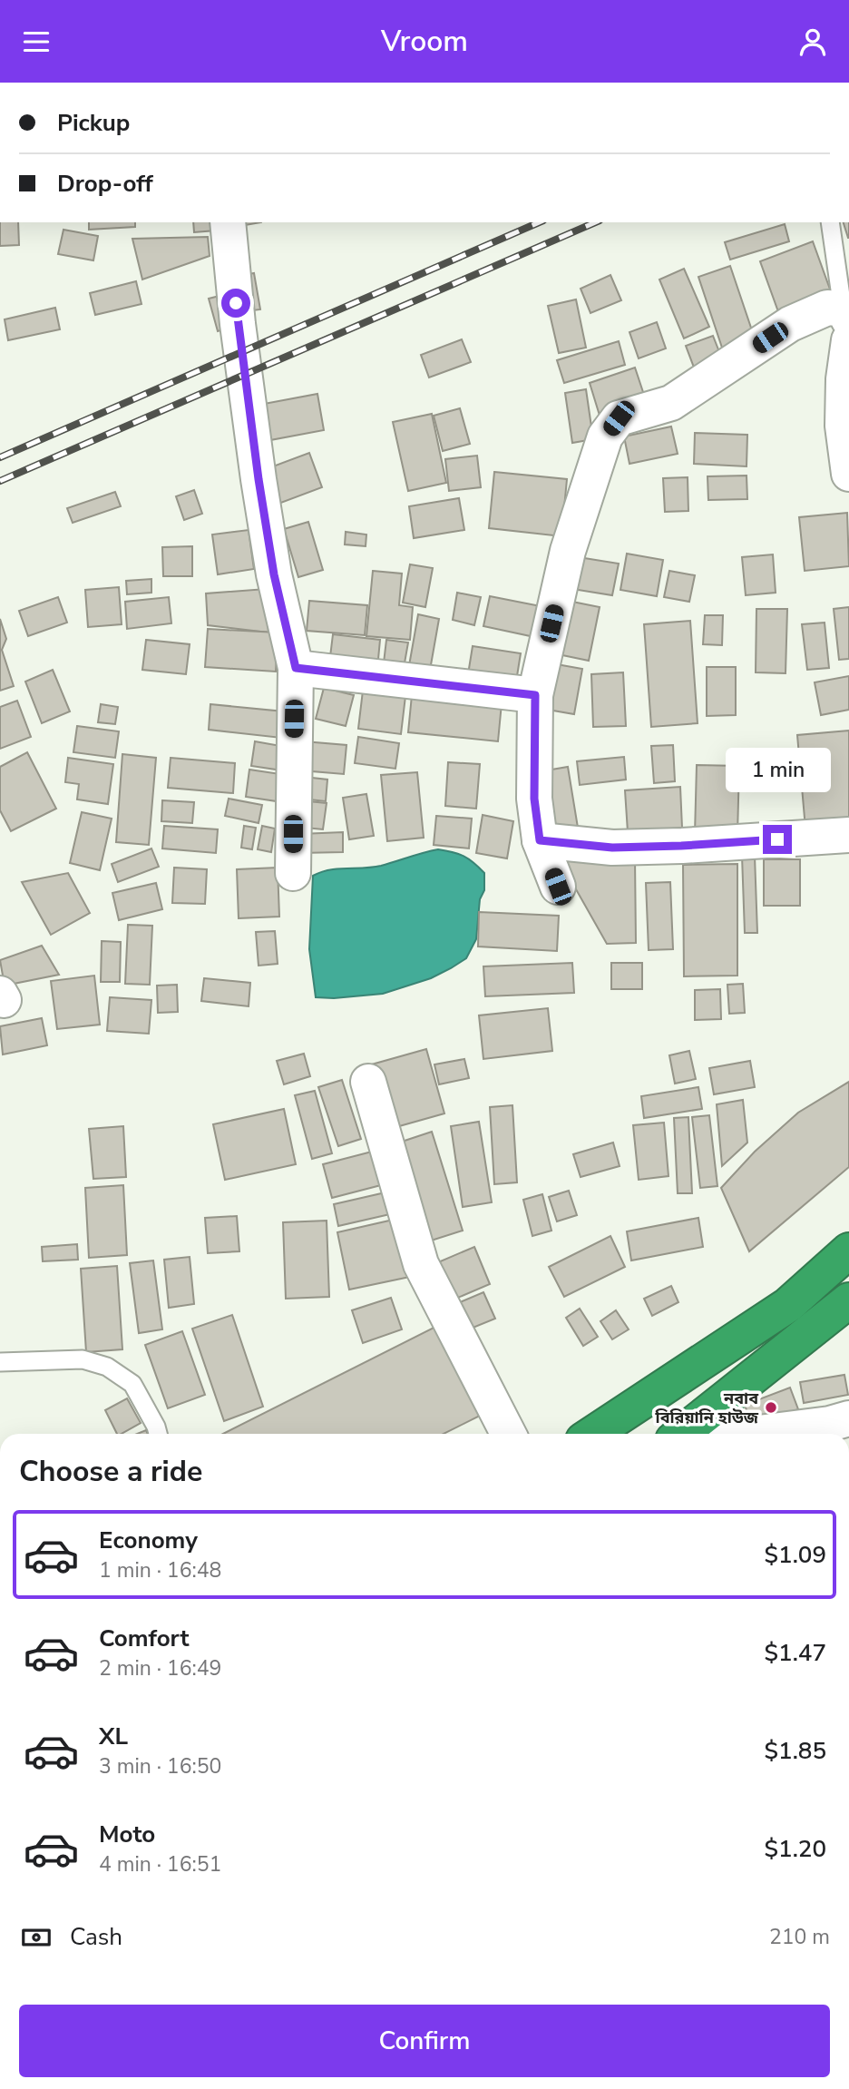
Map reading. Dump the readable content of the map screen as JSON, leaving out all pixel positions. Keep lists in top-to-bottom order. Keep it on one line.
{"places":["নবাব বিরিয়ানি হাউজ"],"page":{"header":"Vroom","banner":["Pickup","Drop-off"],"bubble":"1 min","heading":"Choose a ride","list":[{"name":"Economy","note":"1 min · 16:48","value":"$1.09"},{"name":"Comfort","note":"2 min · 16:49","value":"$1.47"},{"name":"XL","note":"3 min · 16:50","value":"$1.85"},{"name":"Moto","note":"4 min · 16:51","value":"$1.20"}],"pay":["Cash","210 m"],"buttons":"Confirm"}}
